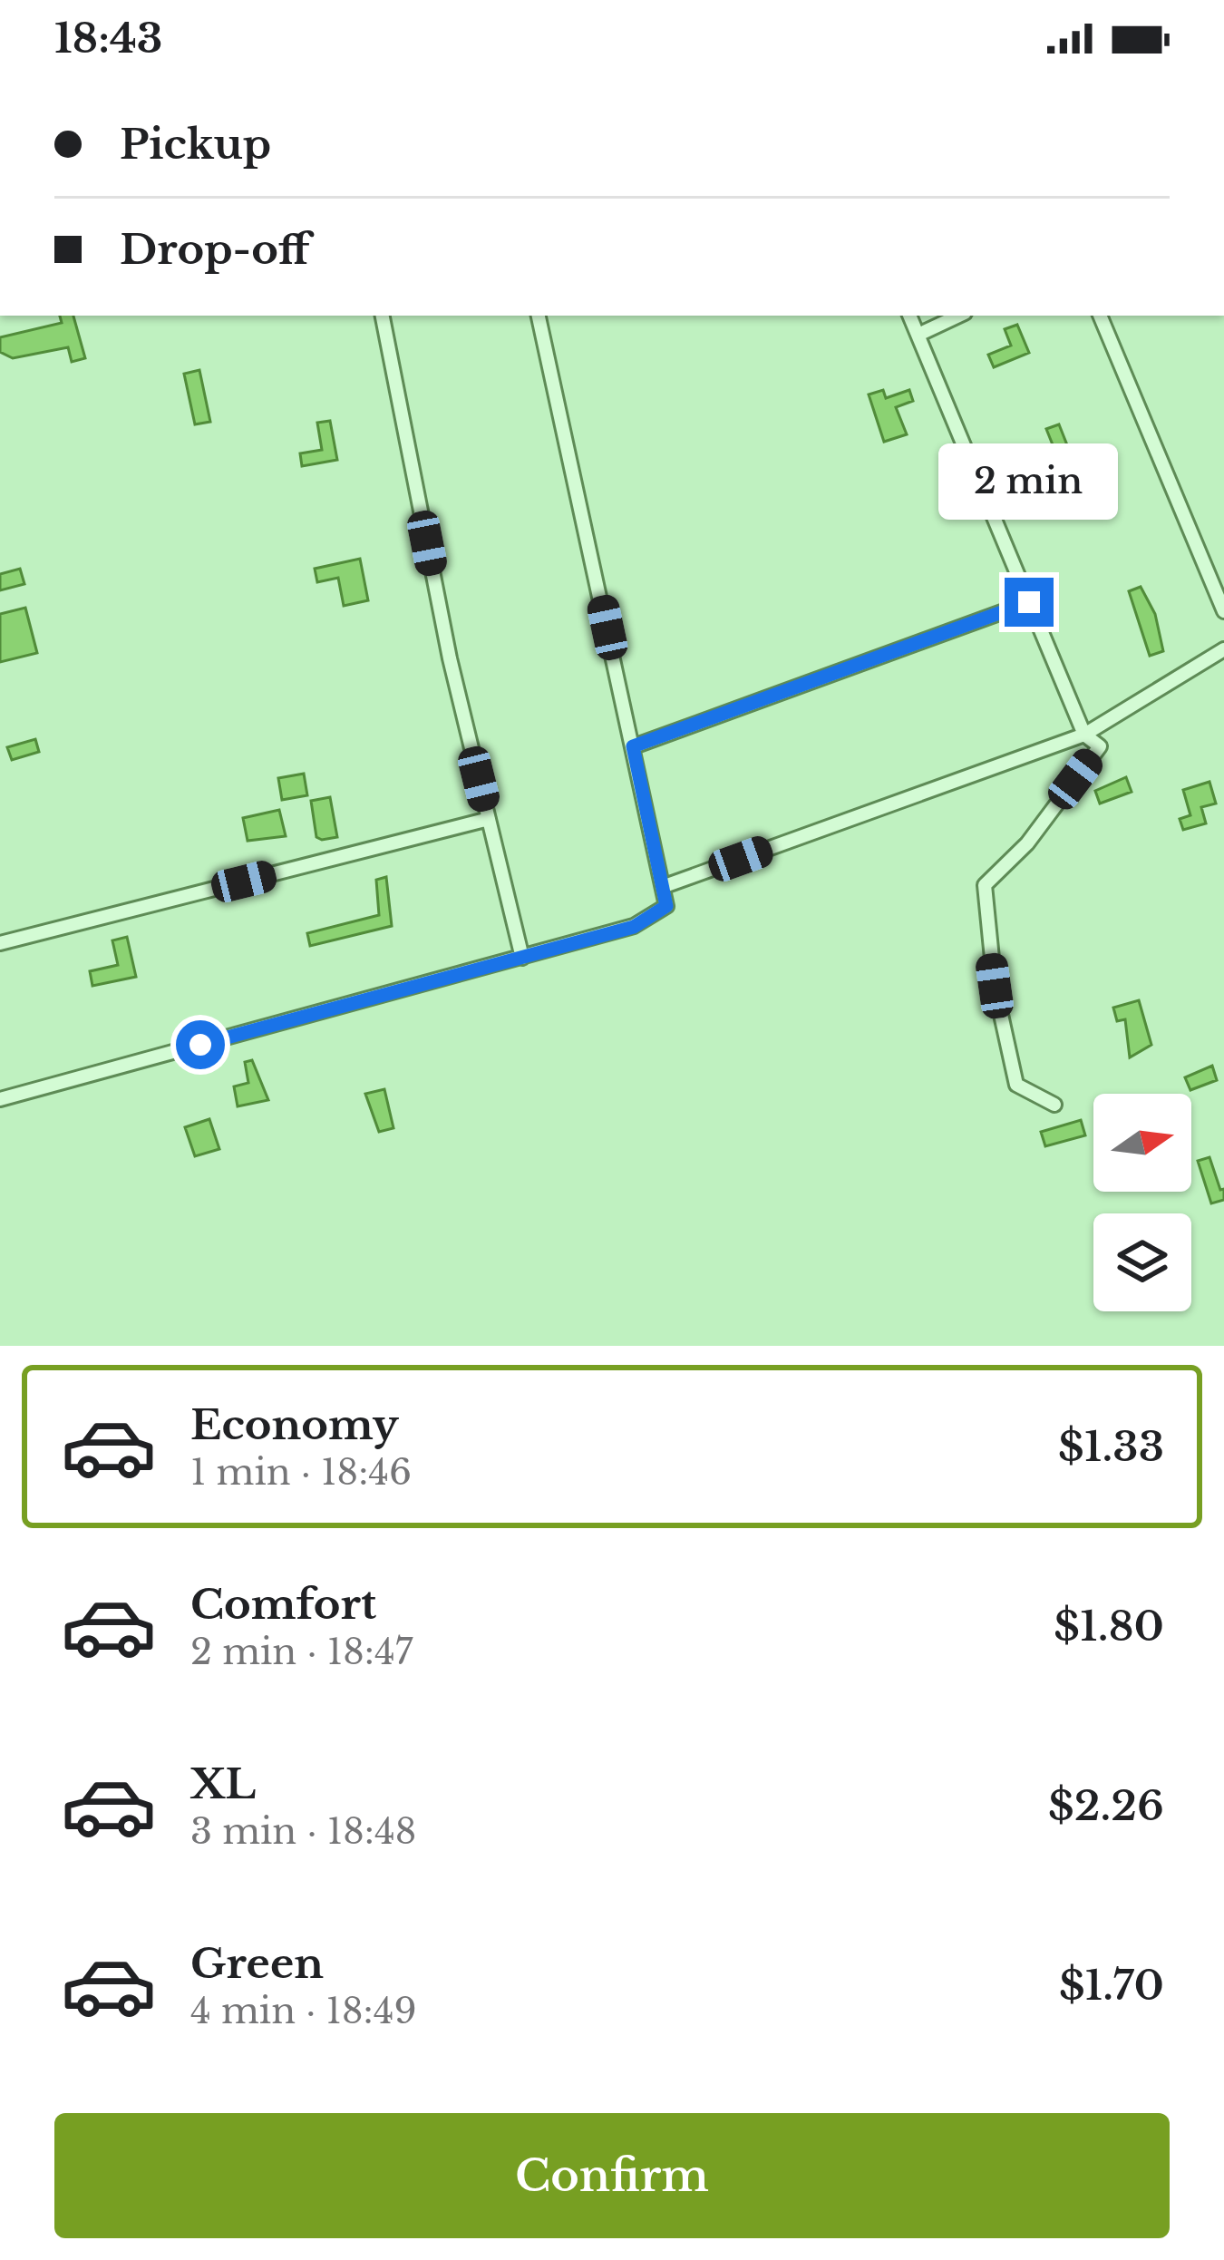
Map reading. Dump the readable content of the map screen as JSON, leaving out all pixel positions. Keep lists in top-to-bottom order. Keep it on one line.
{"north":"right","page":{"status":"18:43","banner":["Pickup","Drop-off"],"bubble":"2 min","list":[{"name":"Economy","note":"1 min · 18:46","value":"$1.33"},{"name":"Comfort","note":"2 min · 18:47","value":"$1.80"},{"name":"XL","note":"3 min · 18:48","value":"$2.26"},{"name":"Green","note":"4 min · 18:49","value":"$1.70"}],"buttons":"Confirm"}}
